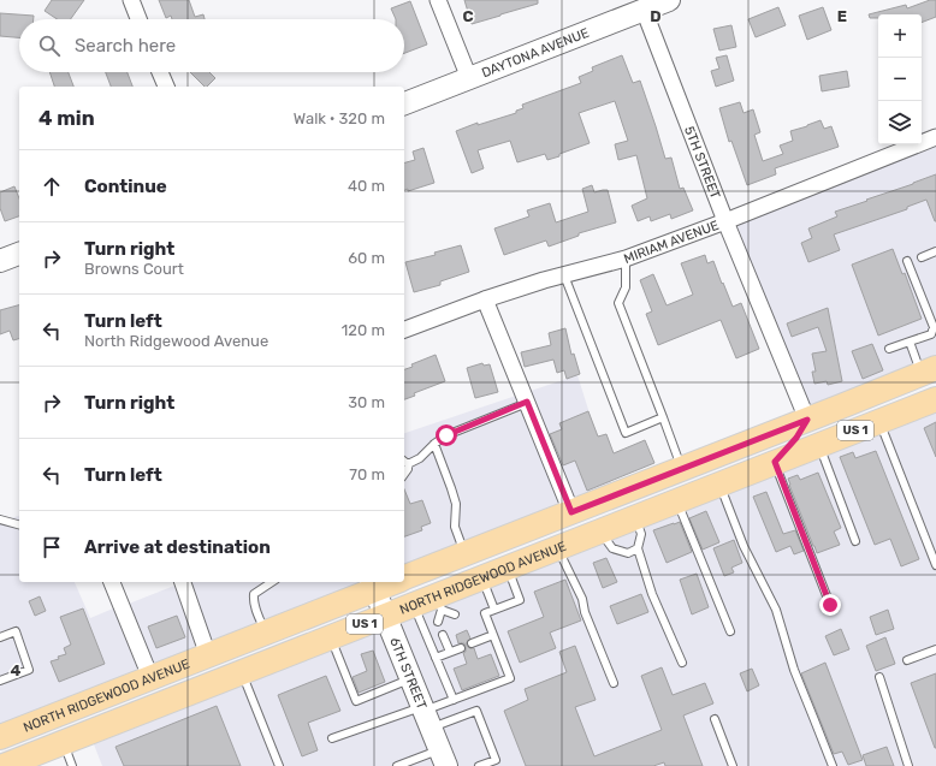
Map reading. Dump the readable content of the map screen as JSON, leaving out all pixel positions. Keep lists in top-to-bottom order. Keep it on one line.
{"streets":{"main road":["US 1","NORTH RIDGEWOOD AVENUE"],"street":["DAYTONA AVENUE","5TH STREET","MIRIAM AVENUE","6TH STREET"]},"crossings":[["DAYTONA AVENUE","5TH STREET"],["5TH STREET","MIRIAM AVENUE"],["5TH STREET","NORTH RIDGEWOOD AVENUE"],["NORTH RIDGEWOOD AVENUE","6TH STREET"]],"page":{"map_buttons":["+","−"],"search":"Search here","heading":["4 min","Walk · 320 m"],"list":[["Continue","40 m"],["Turn right","Browns Court","60 m"],["Turn left","North Ridgewood Avenue","120 m"],["Turn right","30 m"],["Turn left","70 m"],"Arrive at destination"]},"grid":{"columns":["C","D","E"],"rows":["4"]}}
